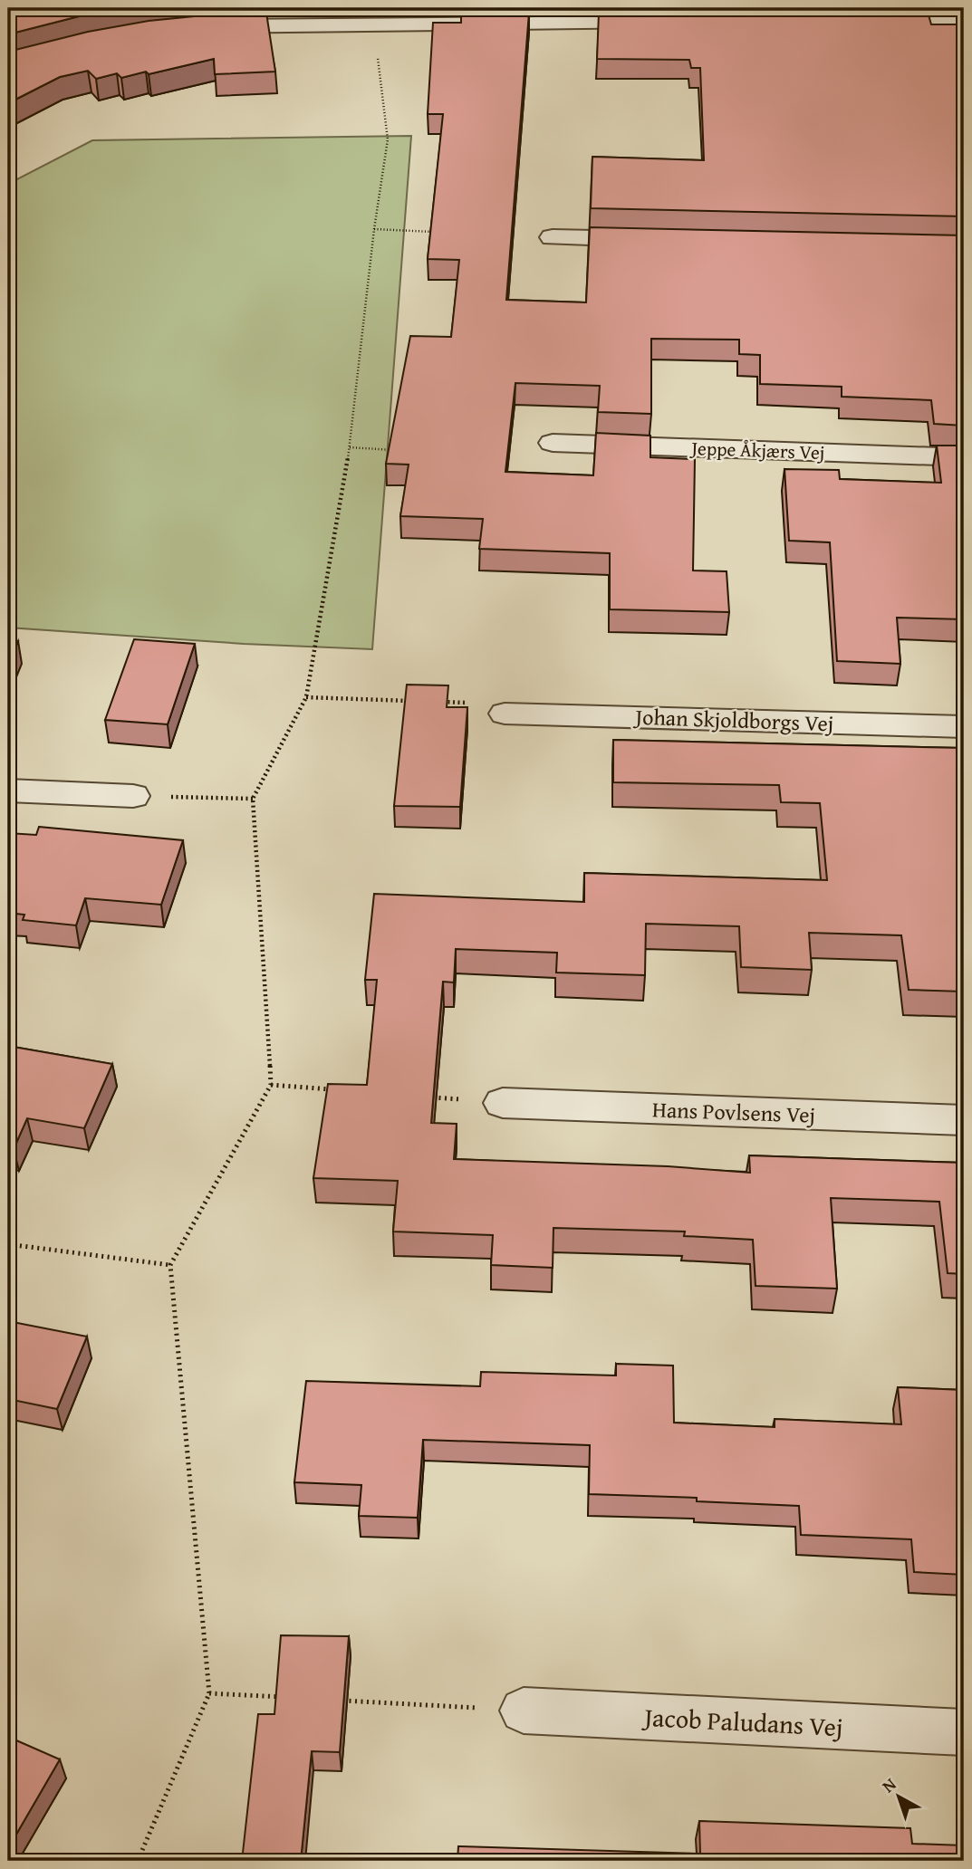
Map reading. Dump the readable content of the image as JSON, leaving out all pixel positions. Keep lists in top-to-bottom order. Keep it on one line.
{"streets":{"street":["Jeppe Åkjærs Vej","Johan Skjoldborgs Vej","Hans Povlsens Vej","Jacob Paludans Vej"]},"north":"top left"}
